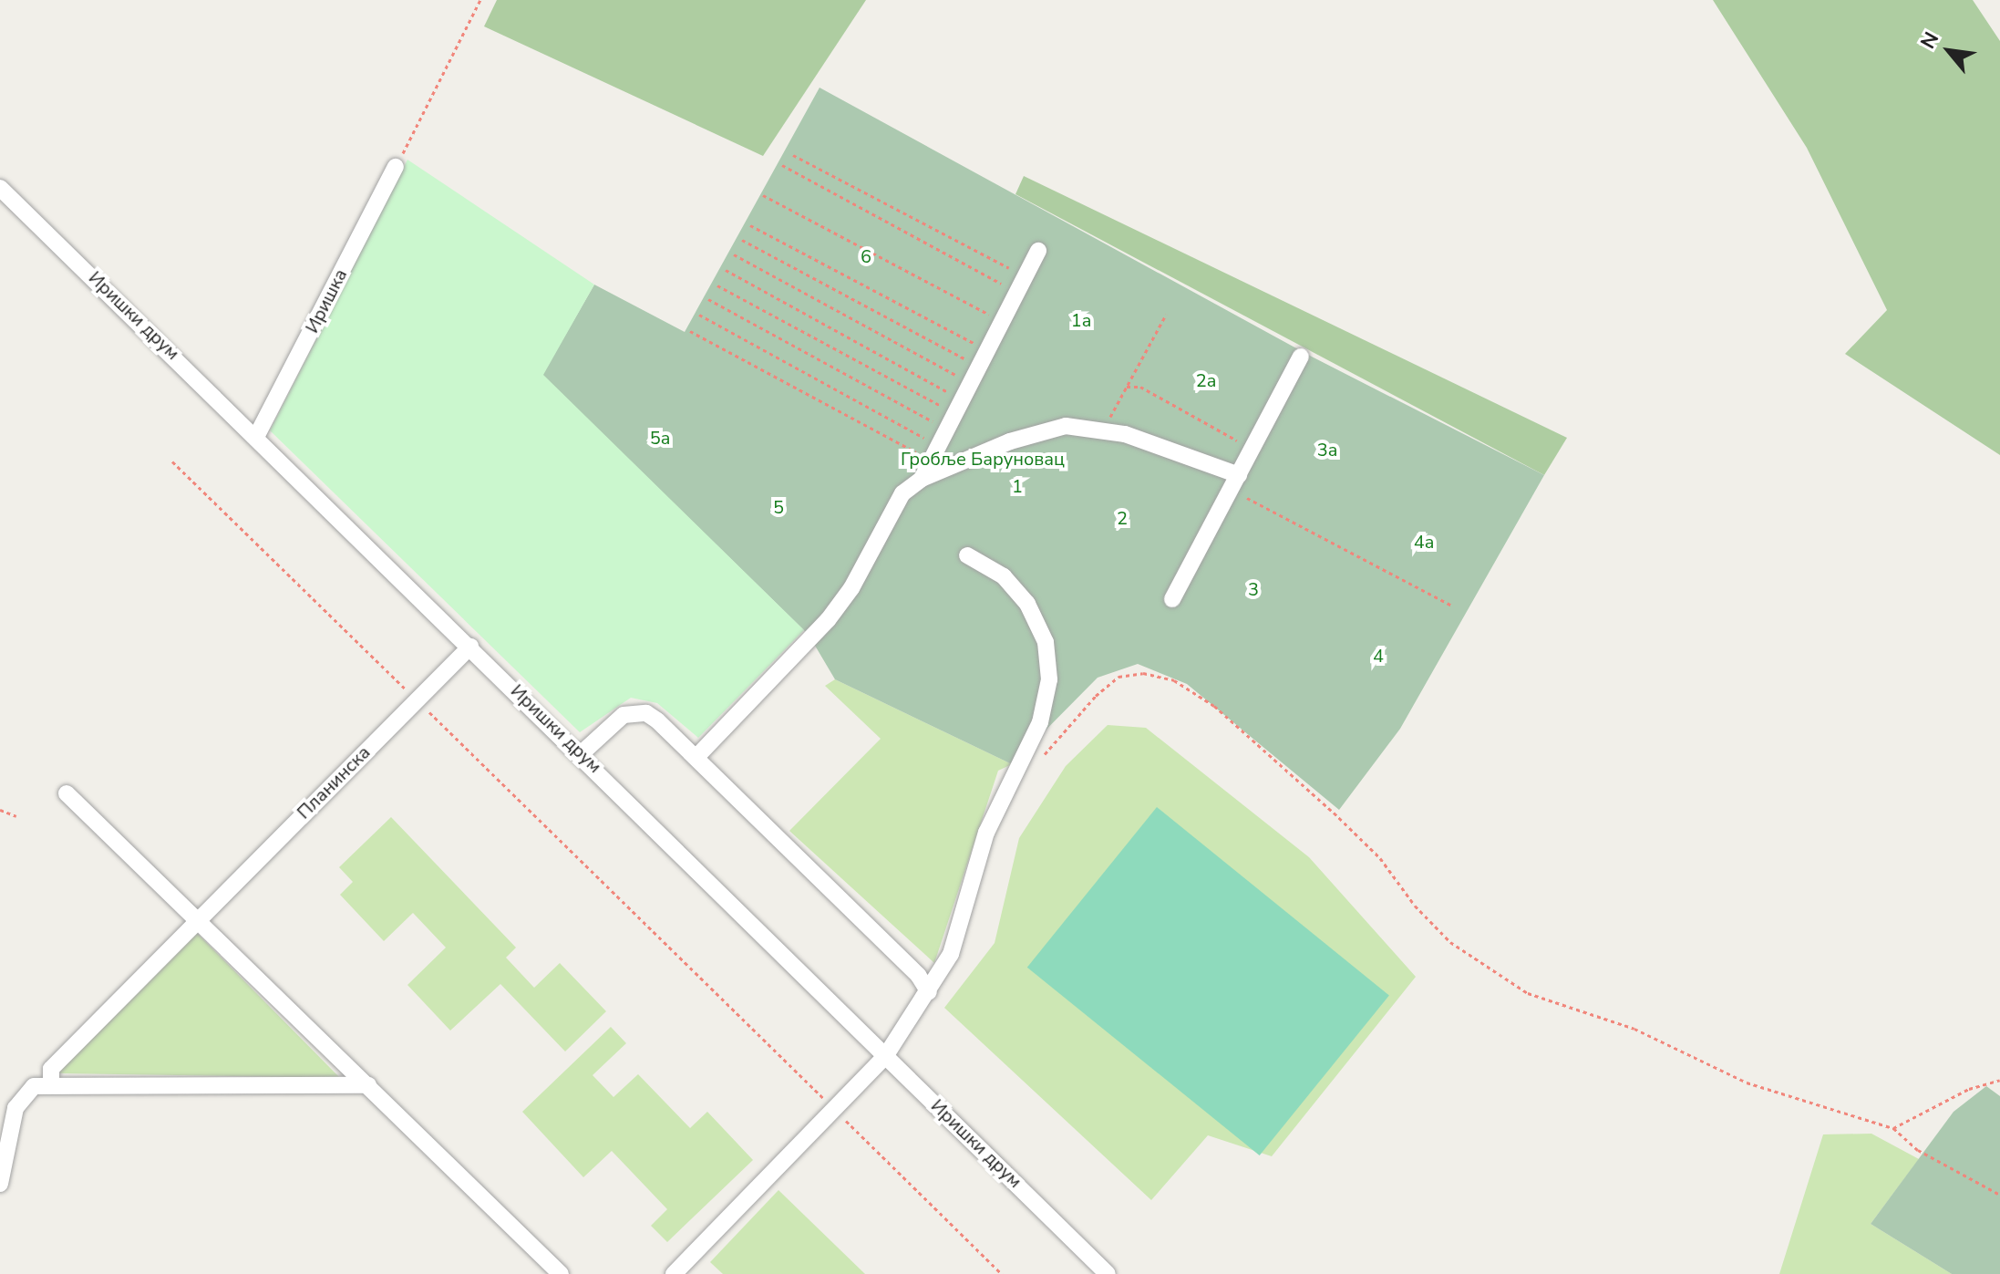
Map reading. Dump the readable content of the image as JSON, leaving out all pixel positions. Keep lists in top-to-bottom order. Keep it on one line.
{"streets":{"street":["Иришка","Иришки друм","Планинска"]},"crossings":[["Иришка","Иришки друм"],["Иришки друм","Планинска"]],"parks":["6","1a","2a","5a","3a","Гробље Баруновац","1","5","2","4a","3","4"],"north":"top left"}
